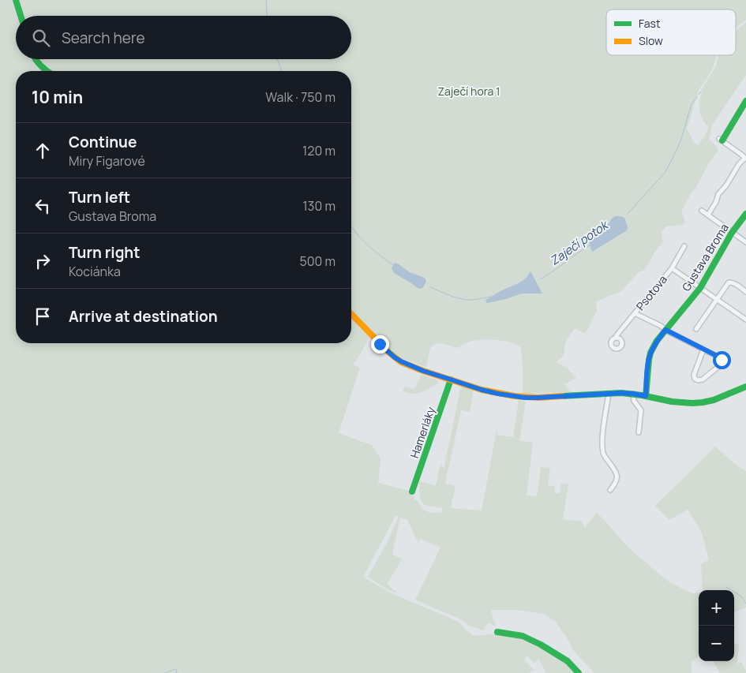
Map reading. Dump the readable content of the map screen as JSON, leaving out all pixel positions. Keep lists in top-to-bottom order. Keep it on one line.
{"streets":{"street":["Gustava Broma","Psotova","Hamerláky"]},"water":["Zaječí potok"],"parks":["Zaječí hora 1"],"legend":["Fast","Slow"],"page":{"search":"Search here","heading":["10 min","Walk · 750 m"],"list":[["Continue","Miry Figarové","120 m"],["Turn left","Gustava Broma","130 m"],["Turn right","Kociánka","500 m"],"Arrive at destination"],"map_buttons":["+","−"]}}
